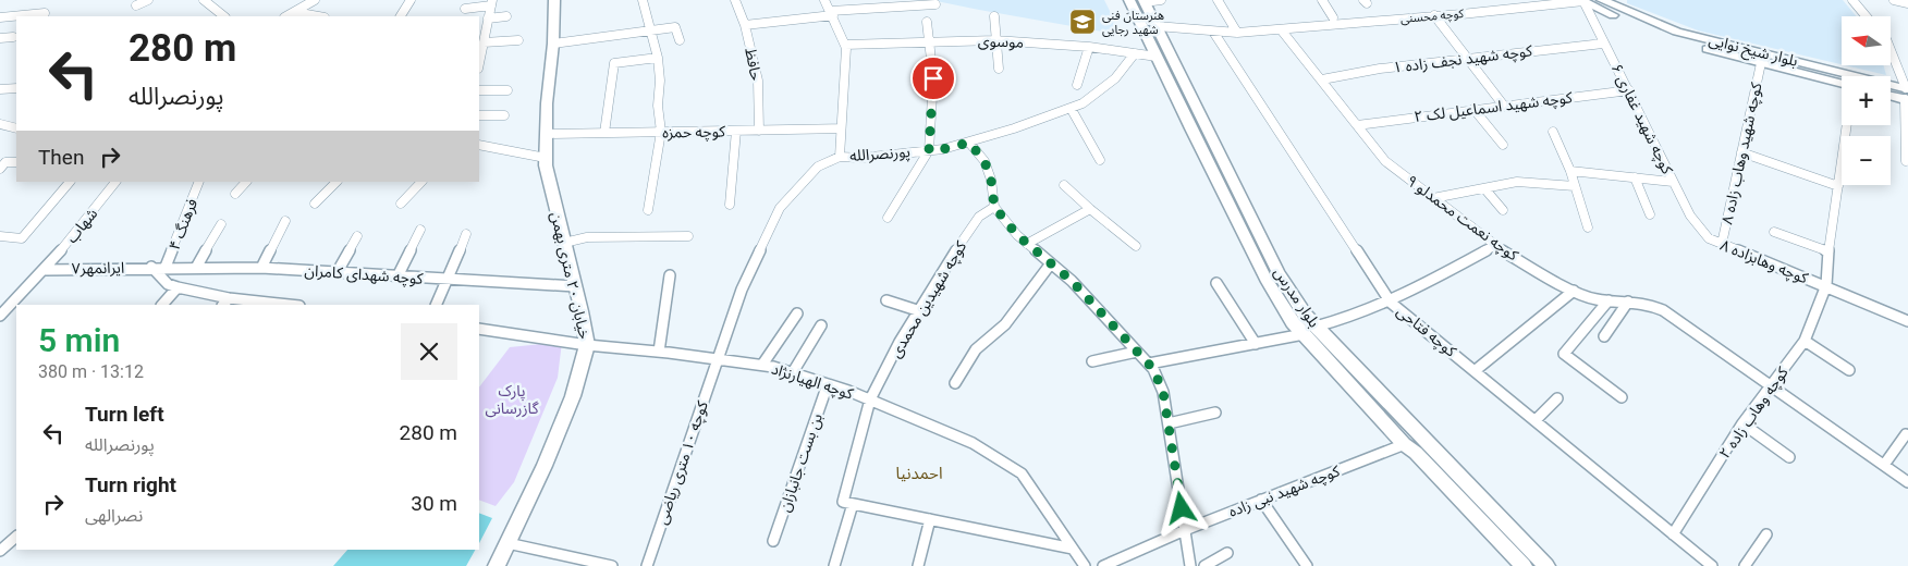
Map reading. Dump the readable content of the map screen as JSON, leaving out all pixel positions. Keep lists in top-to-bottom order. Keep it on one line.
{"streets":{"main road":["بلوار شیخ نوایی","خیابان ۲۰ متری بهمن","بلوار مدرس"],"street":["کوچه محسنی","موسوی","کوچه شهید نجف زاده ۱","حافظ","کوچه شهید اسماعیل لک ۲","کوچه شهید غفاری ۶","کوچه حمزه","پورنصرالله","کوچه شهید وهاب زاده ۸","کوچه نعمت محمدلو ۹","فرهنگ ۴","شهاب","کوچه وهابزاده ۸","ایرانمهر۷","کوچه شهدای کامران","کوچه شهیدین محمدی","کوچه فتاحی","کوچه الهیارنژاد","کوچه وهاب زاده ۲","کوچه ۱۰ متری ریاضی","بن بست جانبازان","کوچه شهید نبی زاده"]},"crossings":[["کوچه محسنی","بلوار شیخ نوایی"],["کوچه محسنی","کوچه شهید غفاری ۶"],["کوچه محسنی","کوچه نعمت محمدلو ۹"],["کوچه محسنی","بلوار مدرس"],["کوچه محسنی","کوچه فتاحی"],["موسوی","پورنصرالله"],["موسوی","بلوار مدرس"],["بلوار شیخ نوایی","کوچه شهید غفاری ۶"],["بلوار شیخ نوایی","کوچه شهید وهاب زاده ۸"],["کوچه شهید نجف زاده ۱","کوچه شهید غفاری ۶"],["کوچه شهید نجف زاده ۱","کوچه نعمت محمدلو ۹"],["حافظ","کوچه حمزه"],["کوچه شهید اسماعیل لک ۲","کوچه شهید غفاری ۶"],["کوچه شهید اسماعیل لک ۲","کوچه نعمت محمدلو ۹"],["کوچه شهید غفاری ۶","کوچه وهابزاده ۸"],["کوچه حمزه","خیابان ۲۰ متری بهمن"],["پورنصرالله","کوچه الهیارنژاد"],["پورنصرالله","کوچه ۱۰ متری ریاضی"],["کوچه شهید وهاب زاده ۸","کوچه وهابزاده ۸"],["کوچه نعمت محمدلو ۹","کوچه وهاب زاده ۲"],["فرهنگ ۴","کوچه شهدای کامران"],["شهاب","ایرانمهر۷"],["کوچه وهابزاده ۸","کوچه وهاب زاده ۲"],["ایرانمهر۷","کوچه شهدای کامران"],["کوچه شهدای کامران","خیابان ۲۰ متری بهمن"],["خیابان ۲۰ متری بهمن","کوچه الهیارنژاد"],["بلوار مدرس","کوچه شهید نبی زاده"],["کوچه شهیدین محمدی","کوچه الهیارنژاد"],["کوچه فتاحی","کوچه وهاب زاده ۲"],["کوچه الهیارنژاد","کوچه ۱۰ متری ریاضی"],["کوچه الهیارنژاد","بن بست جانبازان"]],"districts":["احمدنیا"],"parks":["پارک گازرسانی"],"places":{"school or university":["هنرستان فنی شهید رجایی"]},"north":"left","page":{"map_buttons":["+","−"],"turn":["280 m","پورنصرالله"],"then":"Then","heading":["5 min","380 m · 13:12"],"list":[{"name":"Turn left","note":"پورنصرالله","value":"280 m"},{"name":"Turn right","note":"نصرالهی","value":"30 m"}]}}
